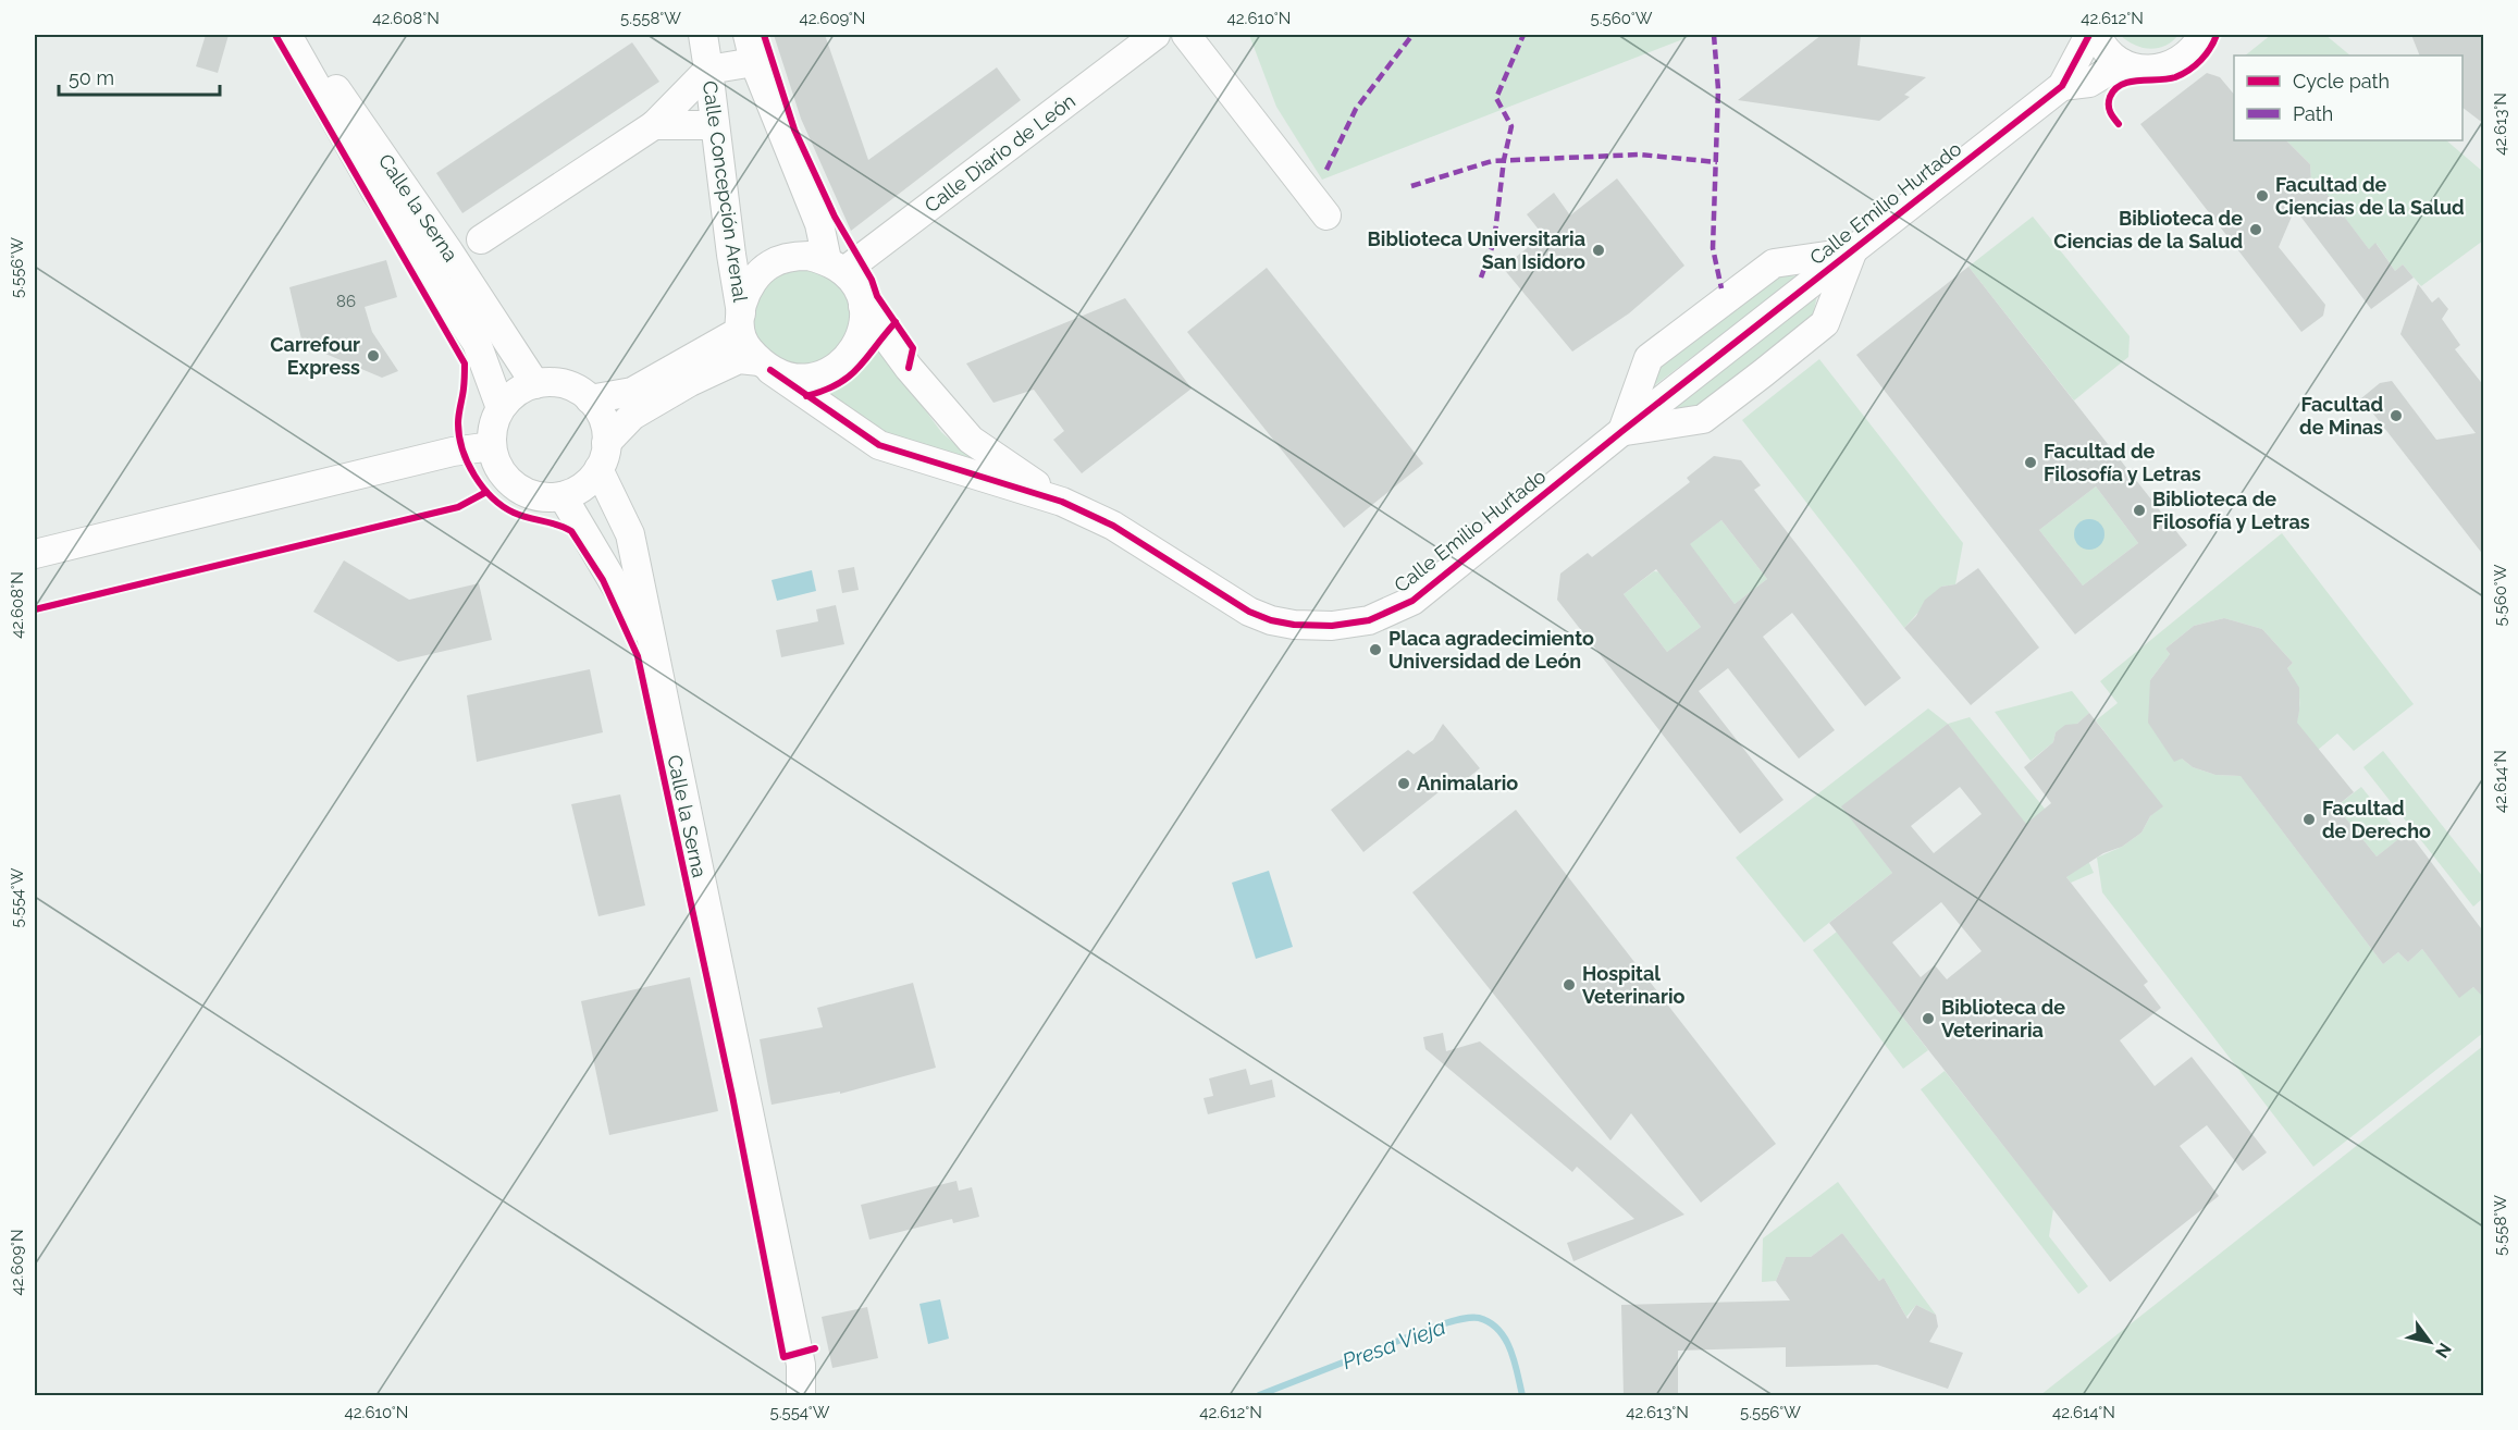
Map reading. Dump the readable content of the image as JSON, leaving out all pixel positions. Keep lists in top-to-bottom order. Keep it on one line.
{"streets":{"street":["Calle Diario de León","Calle Concepción Arenal","Calle Emilio Hurtado","Calle la Serna"]},"crossings":[["Calle Diario de León","Calle Concepción Arenal"],["Calle Diario de León","Calle Emilio Hurtado"],["Calle Concepción Arenal","Calle Emilio Hurtado"]],"water":["Presa Vieja"],"places":["Facultad de Ciencias de la Salud","Biblioteca de Ciencias de la Salud","Biblioteca Universitaria San Isidoro","Carrefour Express","Facultad de Minas","Facultad de Filosofía y Letras","Biblioteca de Filosofía y Letras","Placa agradecimiento Universidad de León","Animalario","Facultad de Derecho","Hospital Veterinario","Biblioteca de Veterinaria"],"house_numbers":["86"],"legend":["Cycle path","Path"],"scale_bar":"50 m","north":"bottom right","coordinates":["42.608°N","5.558°W","42.609°N","42.610°N","5.560°W","42.612°N","42.613°N","5.556°W","42.614°N","5.554°W"]}
